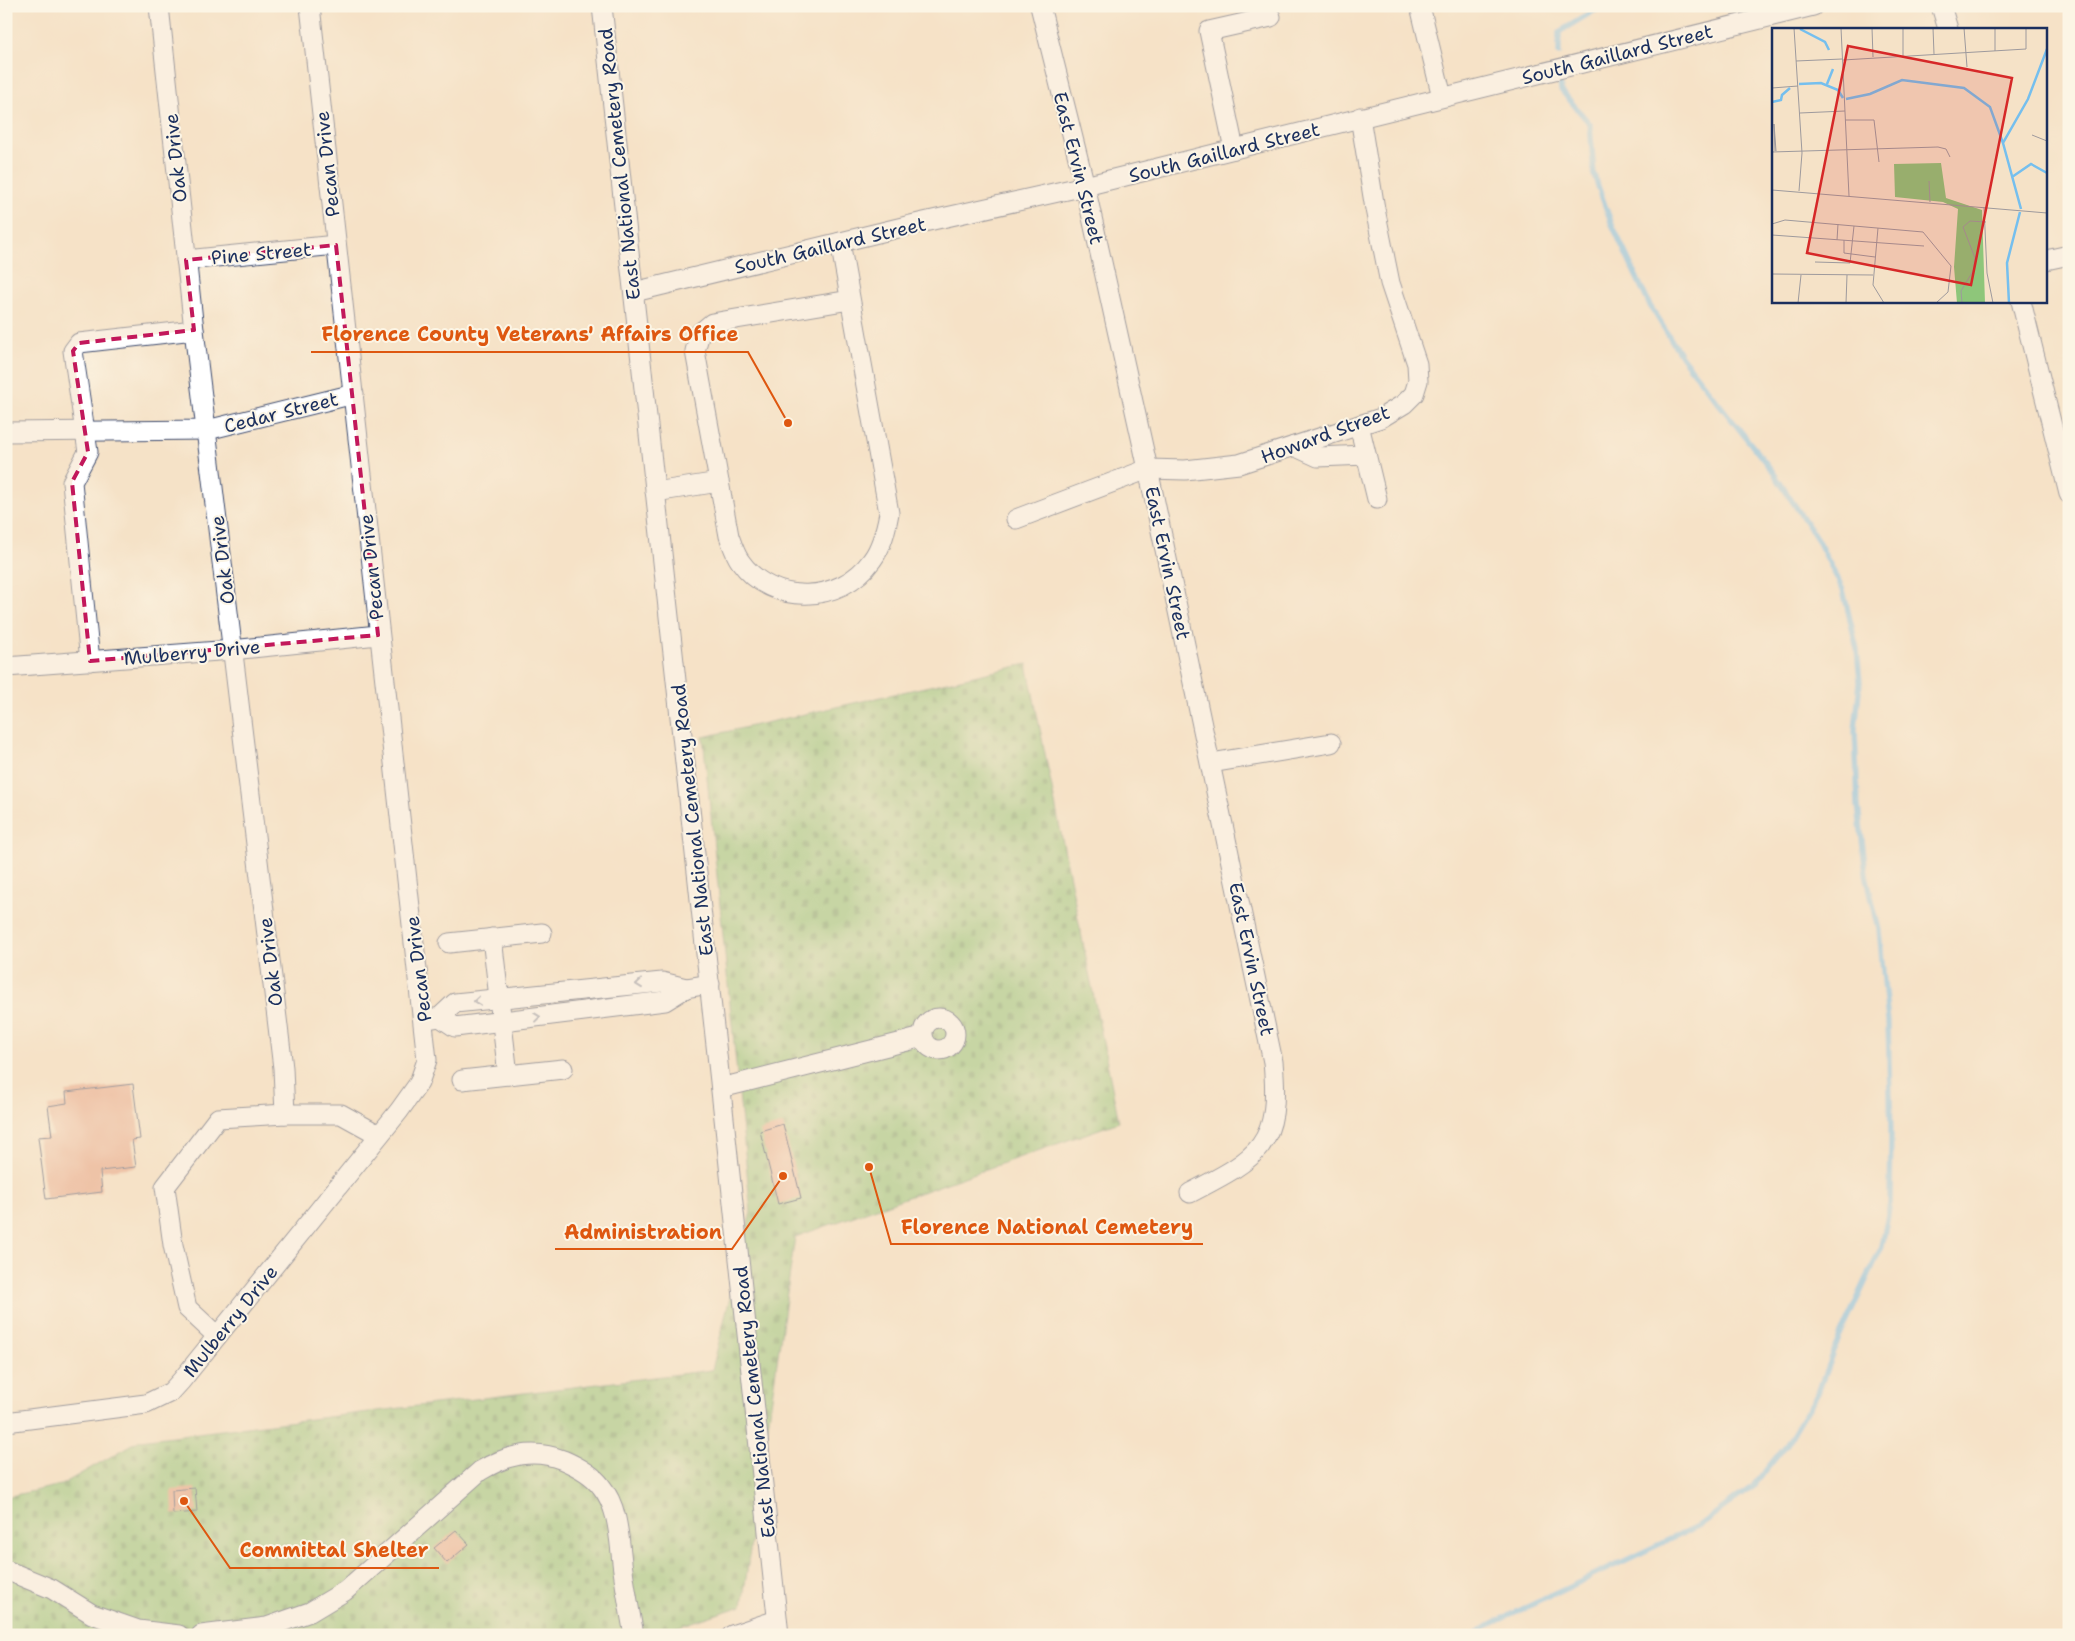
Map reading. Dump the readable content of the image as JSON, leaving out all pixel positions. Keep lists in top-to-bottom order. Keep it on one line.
{"streets":{"street":["South Gaillard Street","Oak Drive","Pecan Drive","East National Cemetery Road","East Ervin Street","Pine Street","Cedar Street","Howard Street","Mulberry Drive"]},"crossings":[["South Gaillard Street","East National Cemetery Road"],["South Gaillard Street","East Ervin Street"],["South Gaillard Street","Howard Street"],["Oak Drive","Pine Street"],["Oak Drive","Cedar Street"],["Oak Drive","Mulberry Drive"],["Pecan Drive","Pine Street"],["Pecan Drive","Cedar Street"],["Pecan Drive","Mulberry Drive"],["East Ervin Street","Howard Street"]],"places":["Florence County Veterans' Affairs Office","Florence National Cemetery","Administration","Committal Shelter"]}
